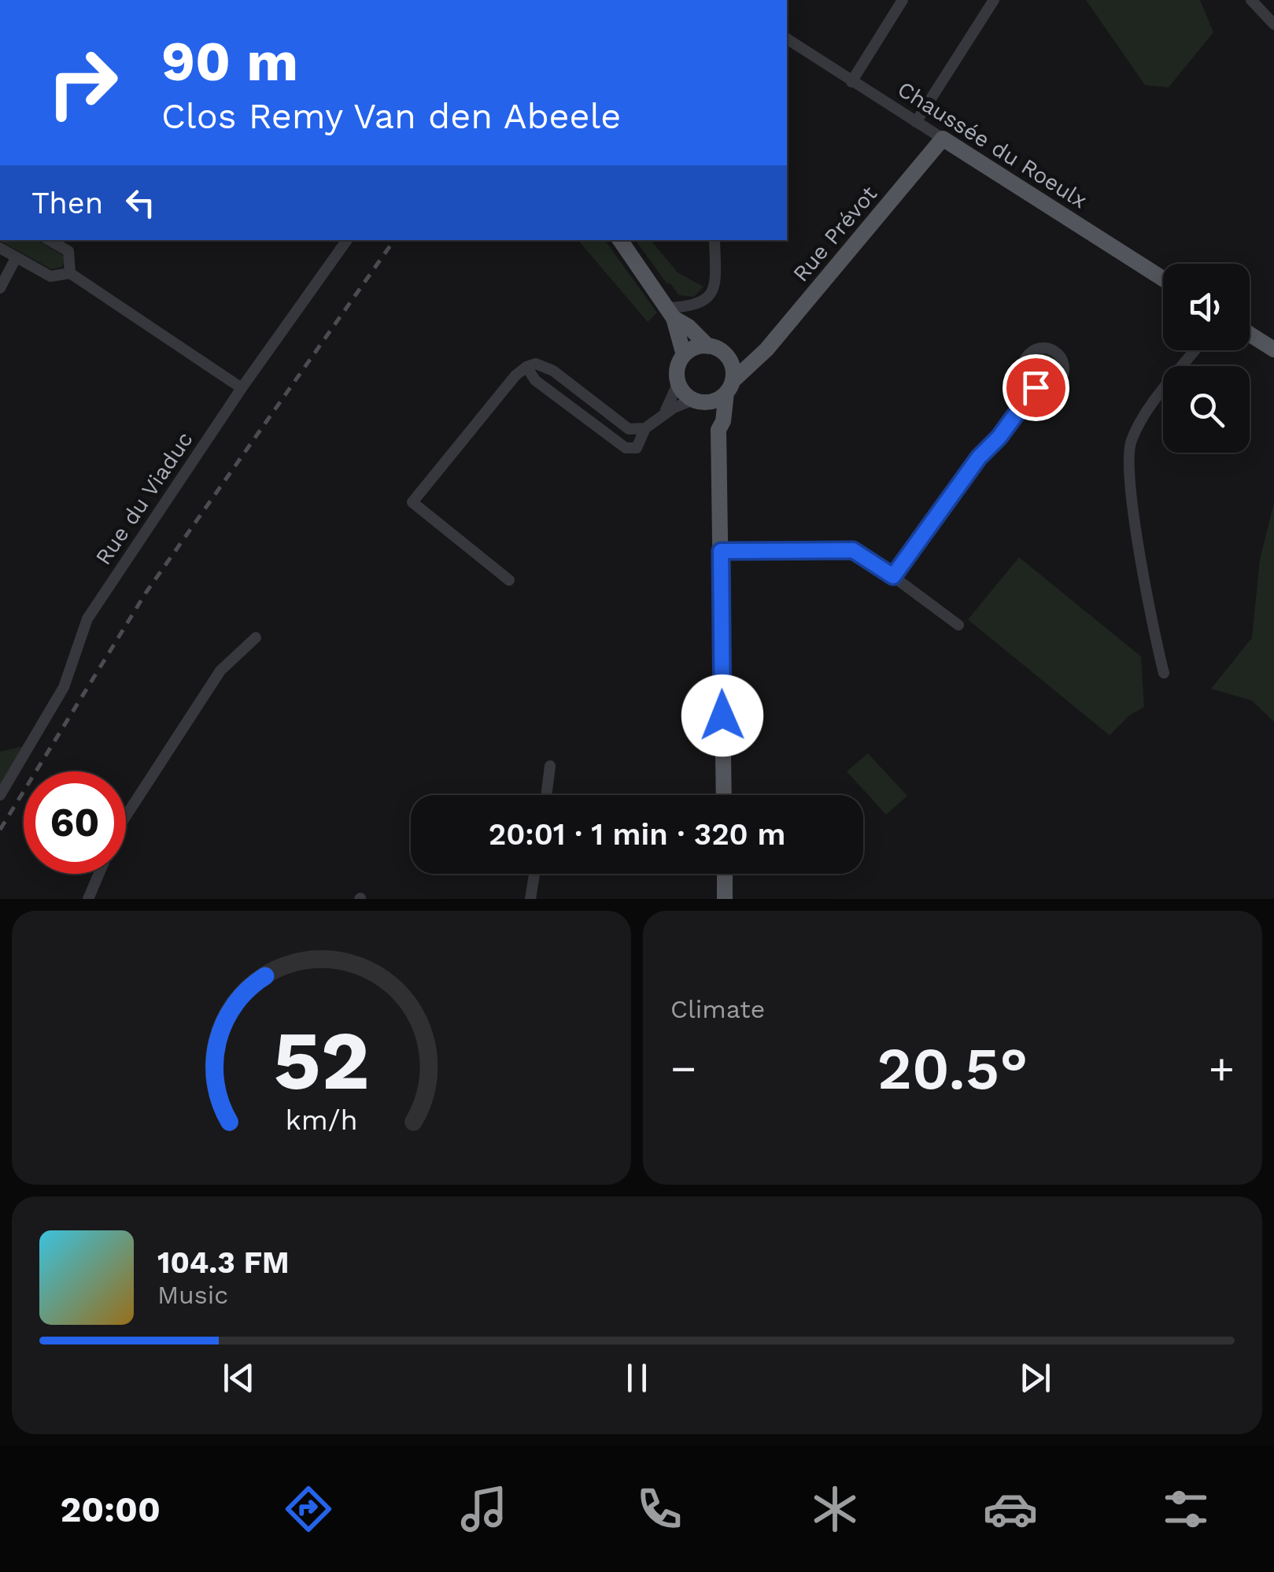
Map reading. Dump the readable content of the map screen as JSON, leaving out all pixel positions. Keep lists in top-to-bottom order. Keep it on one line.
{"streets":{"main road":["Chaussée du Roeulx","Rue Prévot"],"street":["Rue du Viaduc"]},"crossings":[["Chaussée du Roeulx","Rue Prévot"]],"page":{"turn":["90 m","Clos Remy Van den Abeele"],"then":"Then","limit":"60","trip":"20:01 · 1 min · 320 m","tile":"Climate","heat":["−","20.5°","+"],"song":["104.3 FM","Music"],"tabs":"20:00","gauge":["52","km/h"]}}
